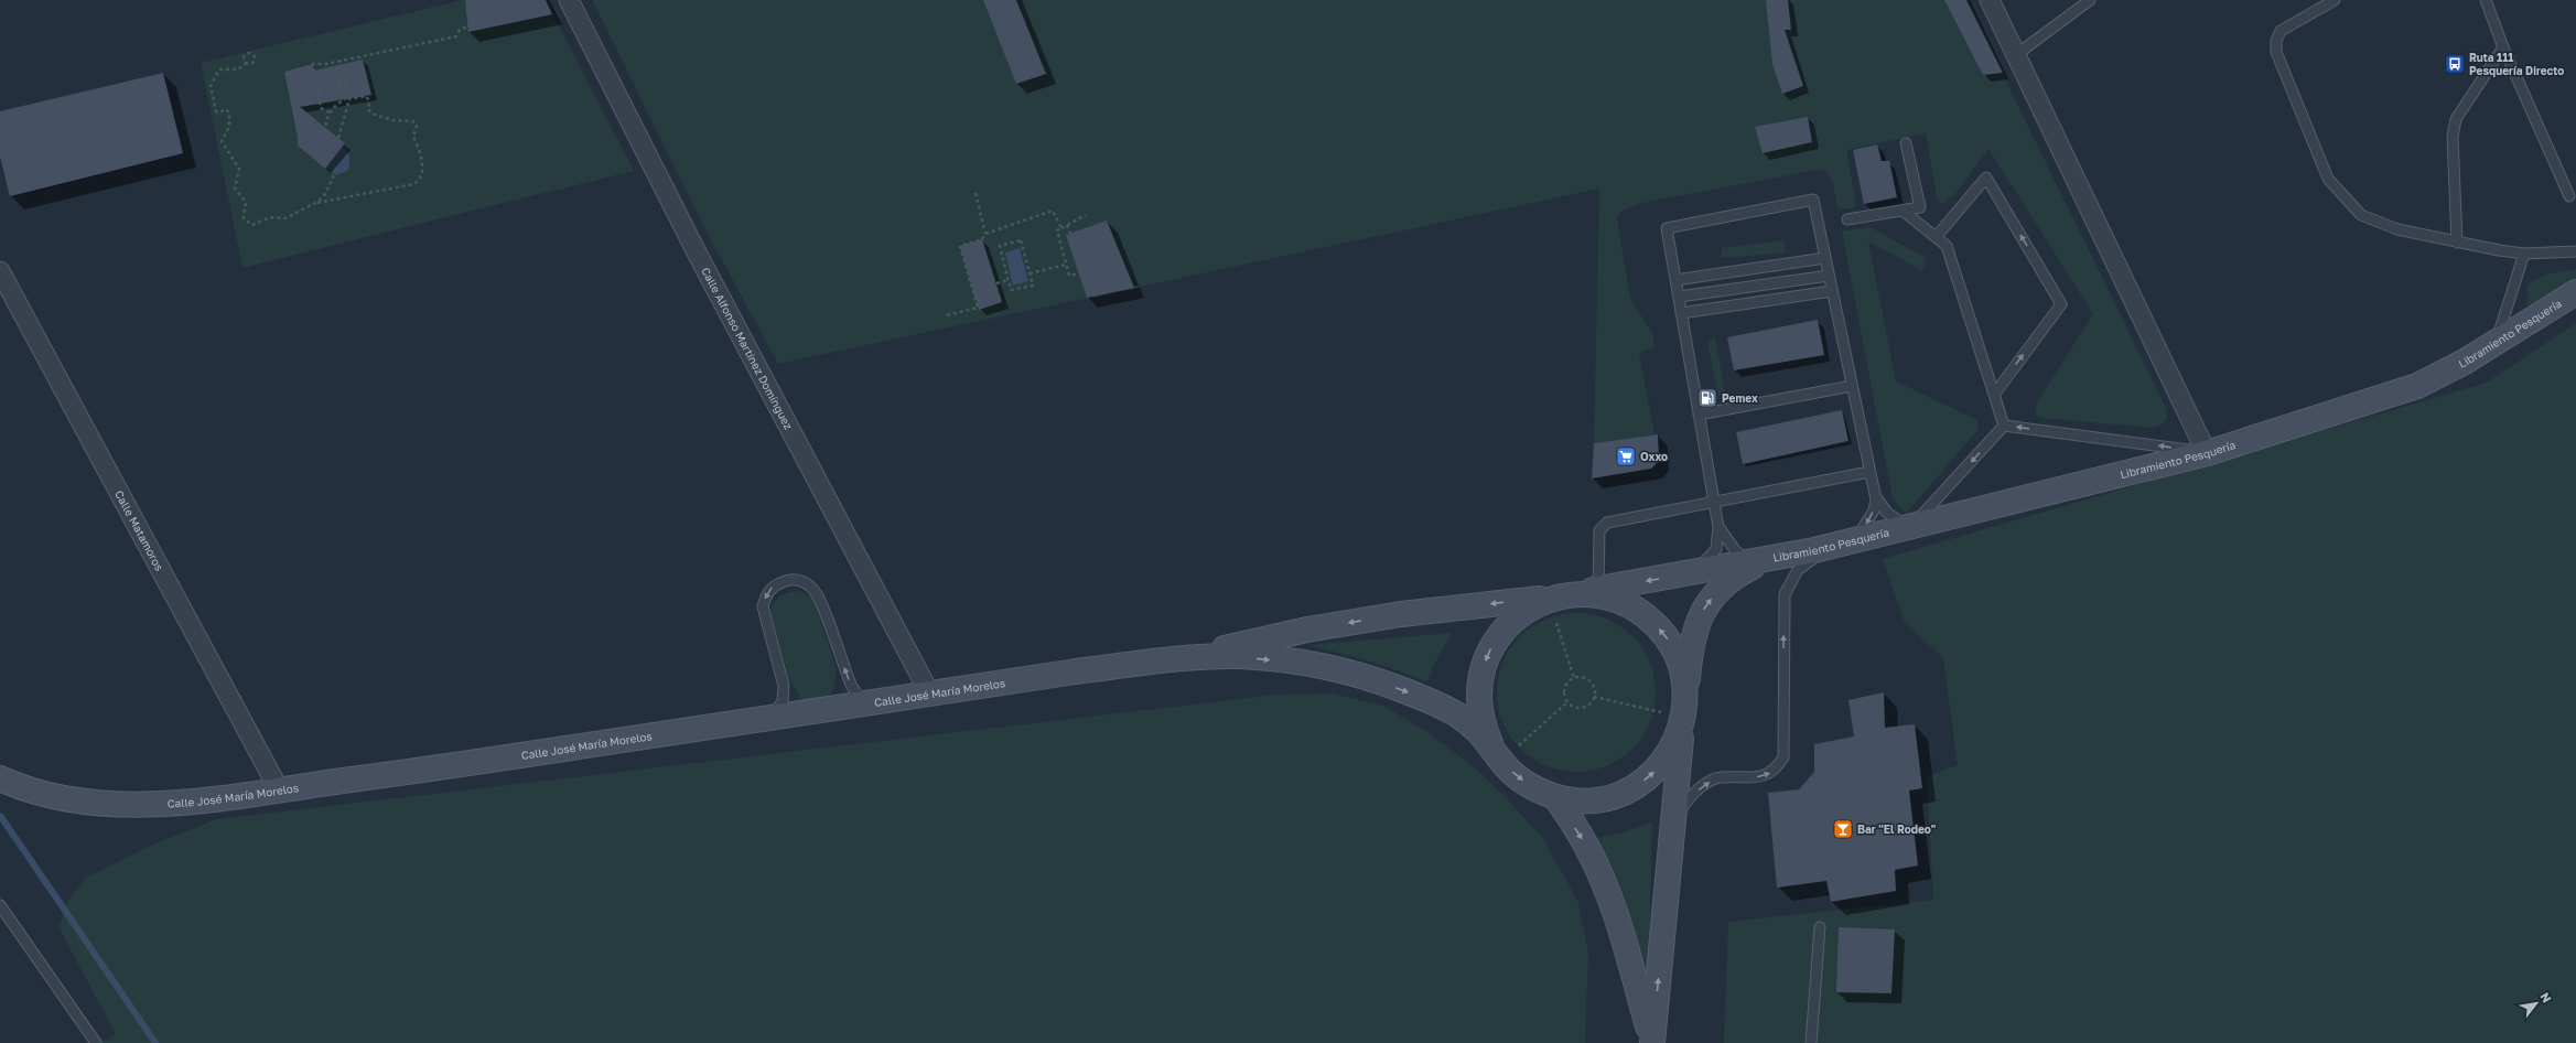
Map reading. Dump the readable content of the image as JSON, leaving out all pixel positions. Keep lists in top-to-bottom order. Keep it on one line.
{"streets":{"main road":["Libramiento Pesquería","Calle José María Morelos"],"street":["Calle Alfonso Martínez Domínguez","Calle Matamoros"]},"crossings":[["Calle Alfonso Martínez Domínguez","Calle José María Morelos"],["Calle Matamoros","Calle José María Morelos"]],"places":{"bus stop":["Ruta 111 Pesquería Directo"],"fuel station":["Pemex"],"supermarket":["Oxxo"],"bar":["Bar \"El Rodeo\""]},"north":"top right"}
